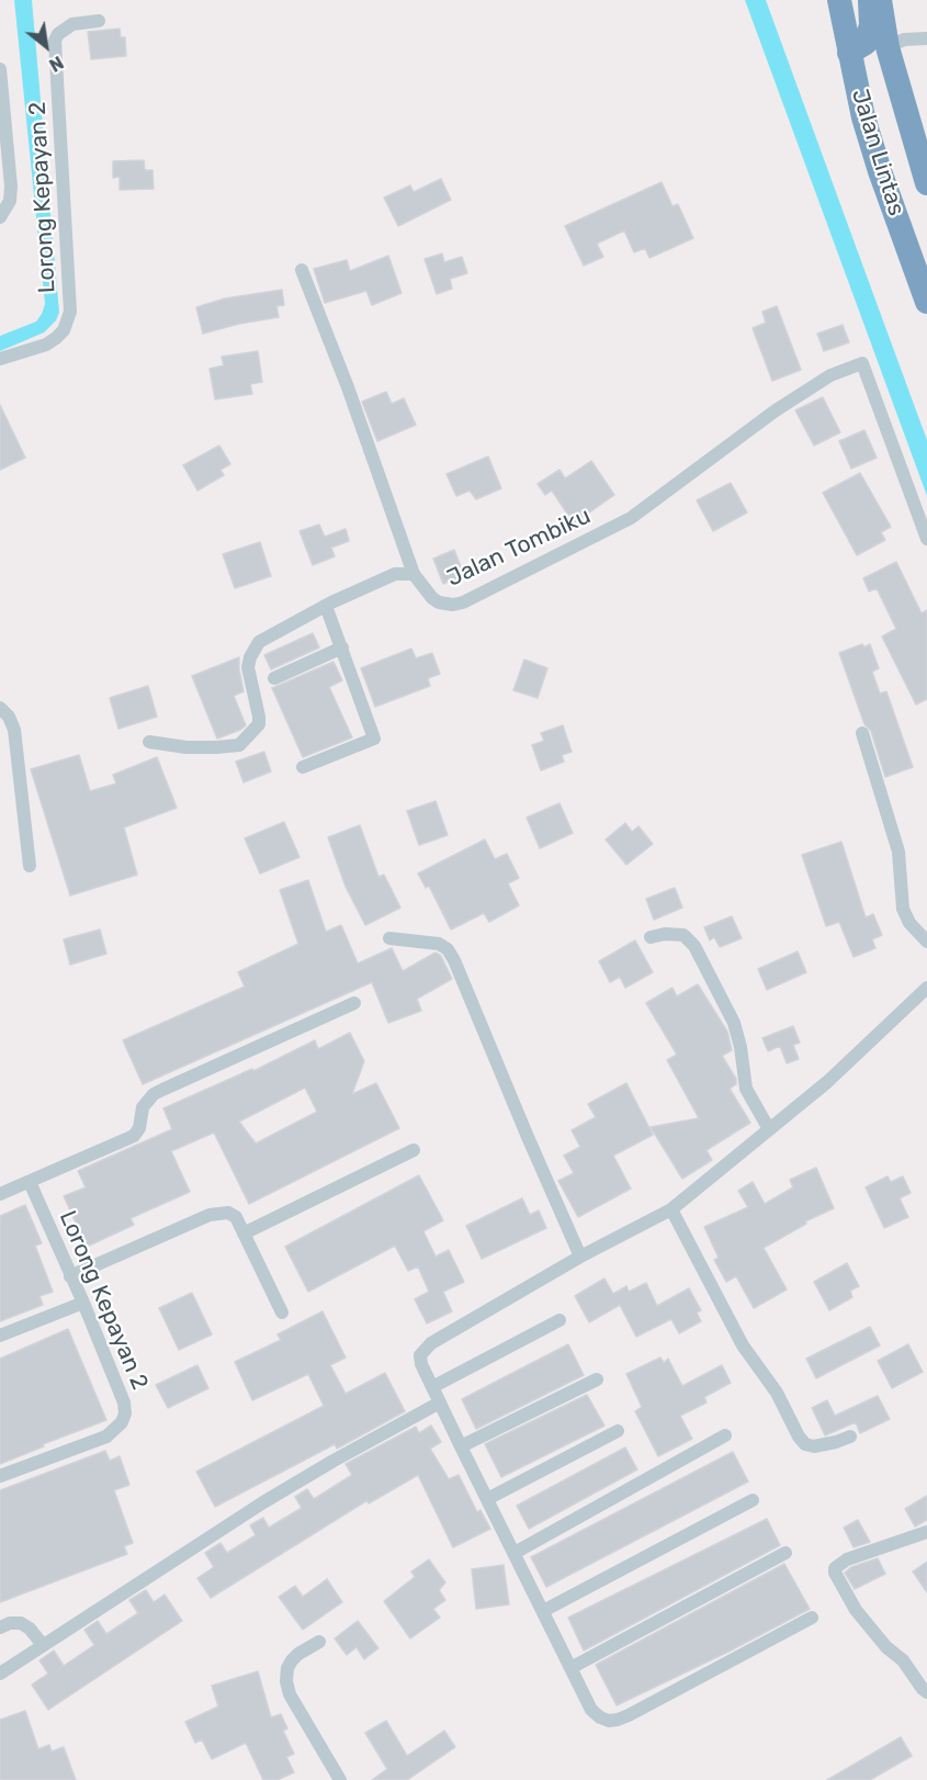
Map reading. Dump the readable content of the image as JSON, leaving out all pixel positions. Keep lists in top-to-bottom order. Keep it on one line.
{"streets":{"highway":["Jalan Lintas"],"street":["Lorong Kepayan 2","Jalan Tombiku"]},"north":"bottom right"}
